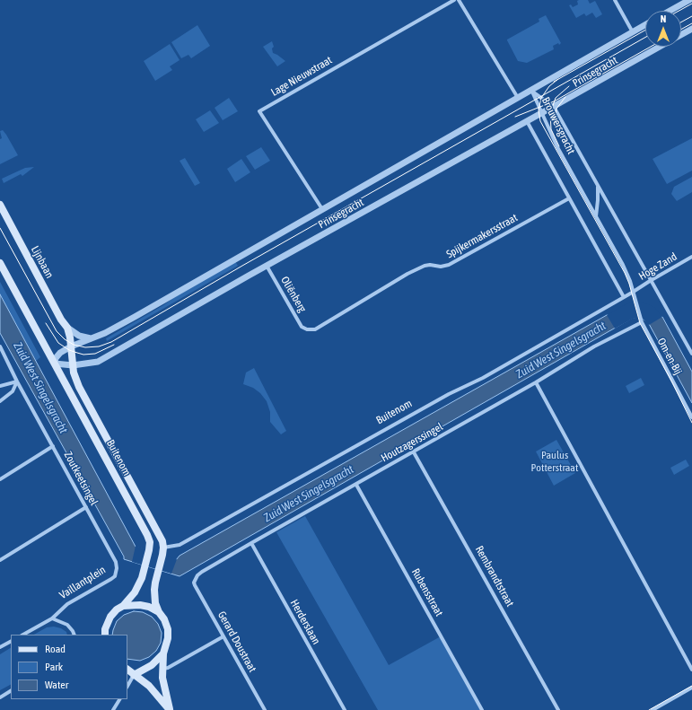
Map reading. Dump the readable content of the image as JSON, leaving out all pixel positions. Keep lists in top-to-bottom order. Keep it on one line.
{"streets":{"main road":["Lijnbaan","Buitenom"],"street":["Prinsegracht","Lage Nieuwstraat","Brouwersgracht","Spijkermakersstraat","Hoge Zand","Oliënberg","Om-en-Bij","Houtzagerssingel","Zoutkeetsingel","Rembrandtstraat","Vaillantplein","Rubensstraat","Herderslaan","Gerard Doustraat"]},"crossings":[["Prinsegracht","Lage Nieuwstraat"],["Prinsegracht","Brouwersgracht"],["Prinsegracht","Lijnbaan"],["Prinsegracht","Oliënberg"],["Prinsegracht","Buitenom"],["Brouwersgracht","Hoge Zand"],["Brouwersgracht","Om-en-Bij"],["Brouwersgracht","Buitenom"],["Brouwersgracht","Houtzagerssingel"],["Spijkermakersstraat","Oliënberg"],["Lijnbaan","Buitenom"],["Hoge Zand","Buitenom"],["Om-en-Bij","Houtzagerssingel"],["Houtzagerssingel","Rembrandtstraat"],["Houtzagerssingel","Rubensstraat"],["Houtzagerssingel","Herderslaan"],["Houtzagerssingel","Gerard Doustraat"],["Zoutkeetsingel","Vaillantplein"]],"water":["Zuid West Singelsgracht"],"parks":["Paulus Potterstraat"],"legend":["Road","Park","Water"],"north":"top"}
